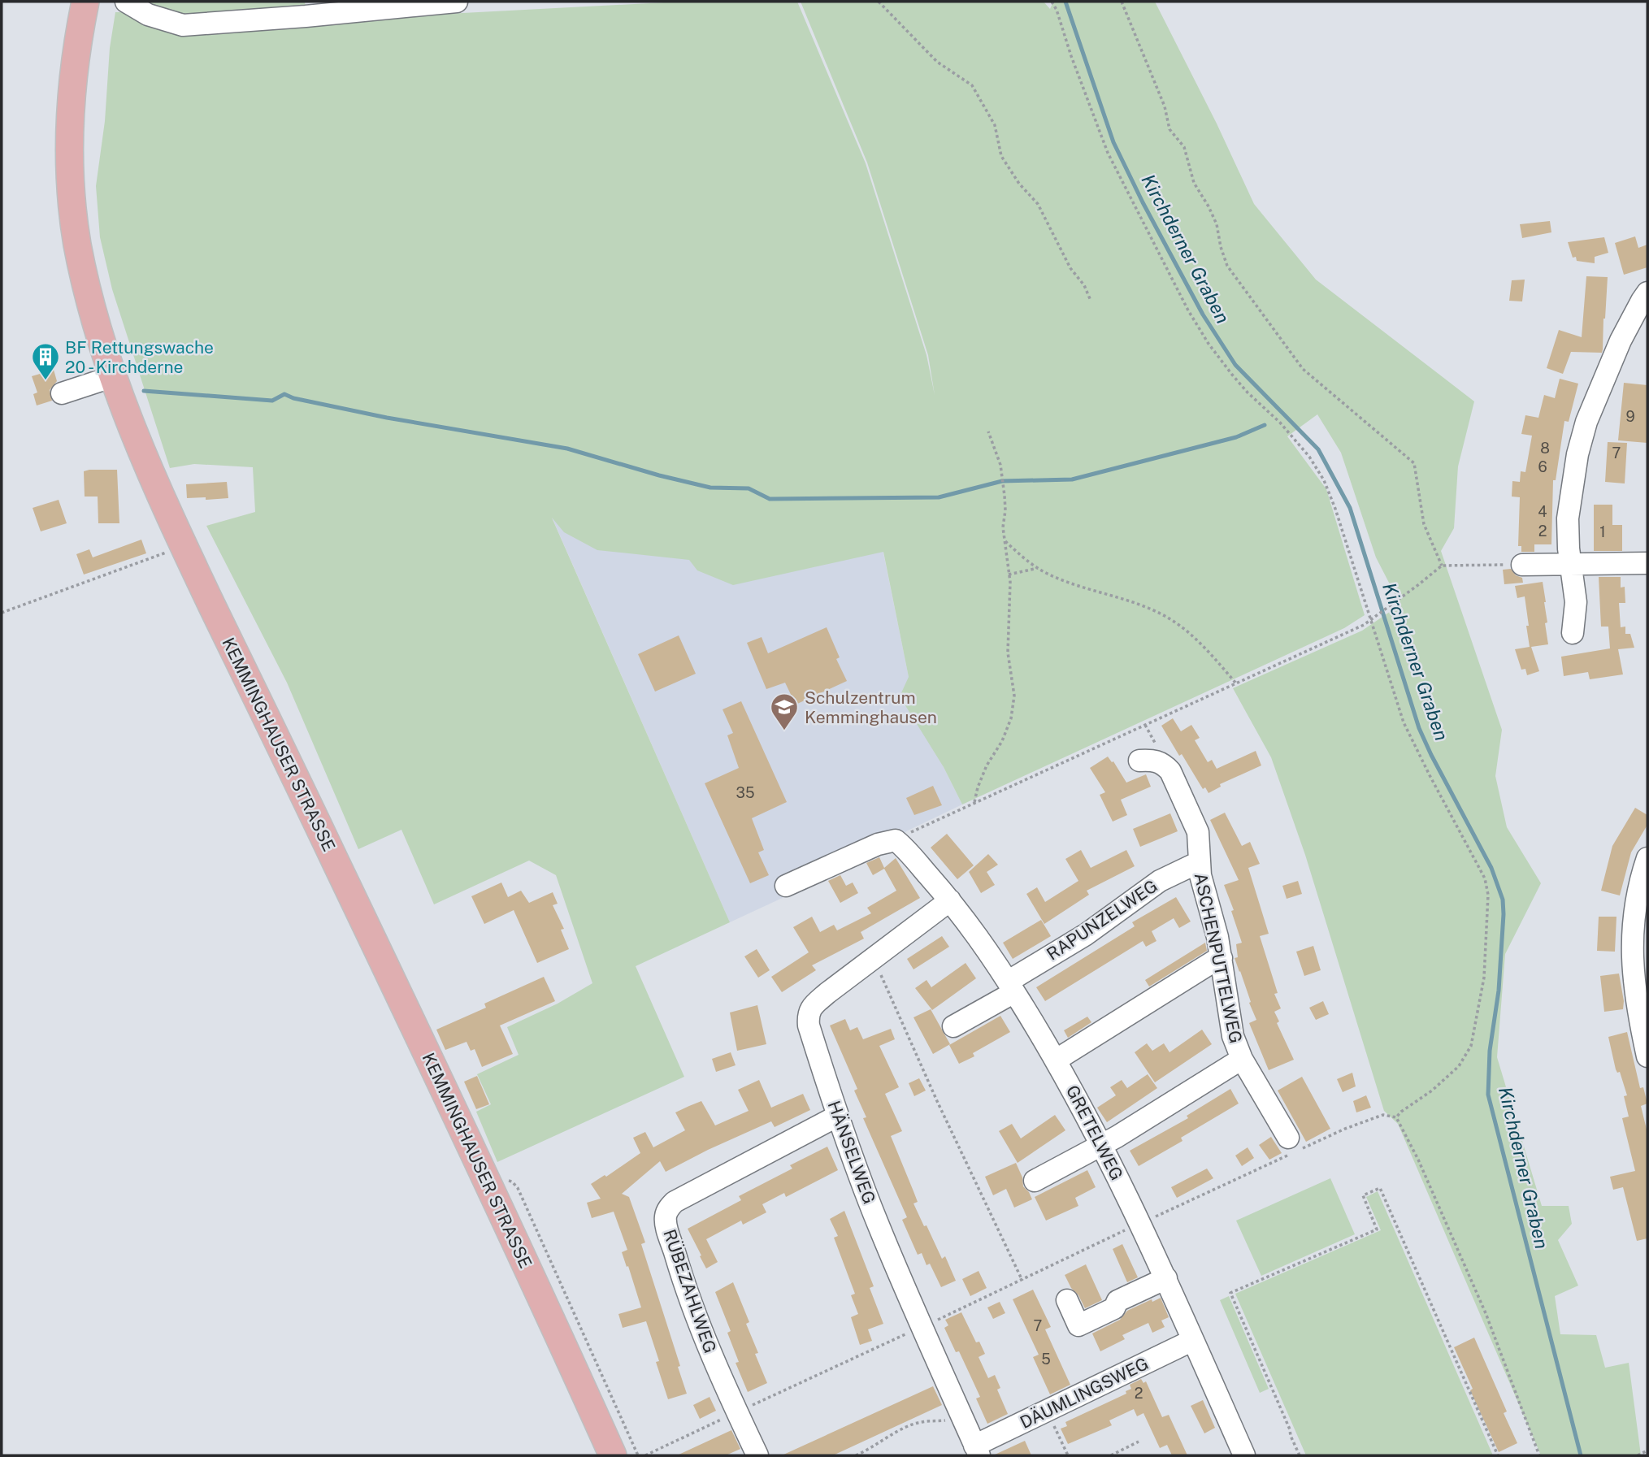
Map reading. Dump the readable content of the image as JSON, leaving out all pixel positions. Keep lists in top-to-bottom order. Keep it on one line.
{"streets":{"main road":["KEMMINGHAUSER STRASSE"],"street":["RAPUNZELWEG","ASCHENPUTTELWEG","GRETELWEG","HÄNSELWEG","RÜBEZAHLWEG","DÄUMLINGSWEG"]},"crossings":[["RAPUNZELWEG","ASCHENPUTTELWEG"],["RAPUNZELWEG","GRETELWEG"],["GRETELWEG","HÄNSELWEG"],["GRETELWEG","DÄUMLINGSWEG"],["HÄNSELWEG","RÜBEZAHLWEG"],["HÄNSELWEG","DÄUMLINGSWEG"]],"water":["Kirchderner Graben"],"places":{"building":["BF Rettungswache 20 - Kirchderne"],"school or university":["Schulzentrum Kemminghausen"]},"house_numbers":["9","8","7","6","4","2","1","35","7","5","2"]}
